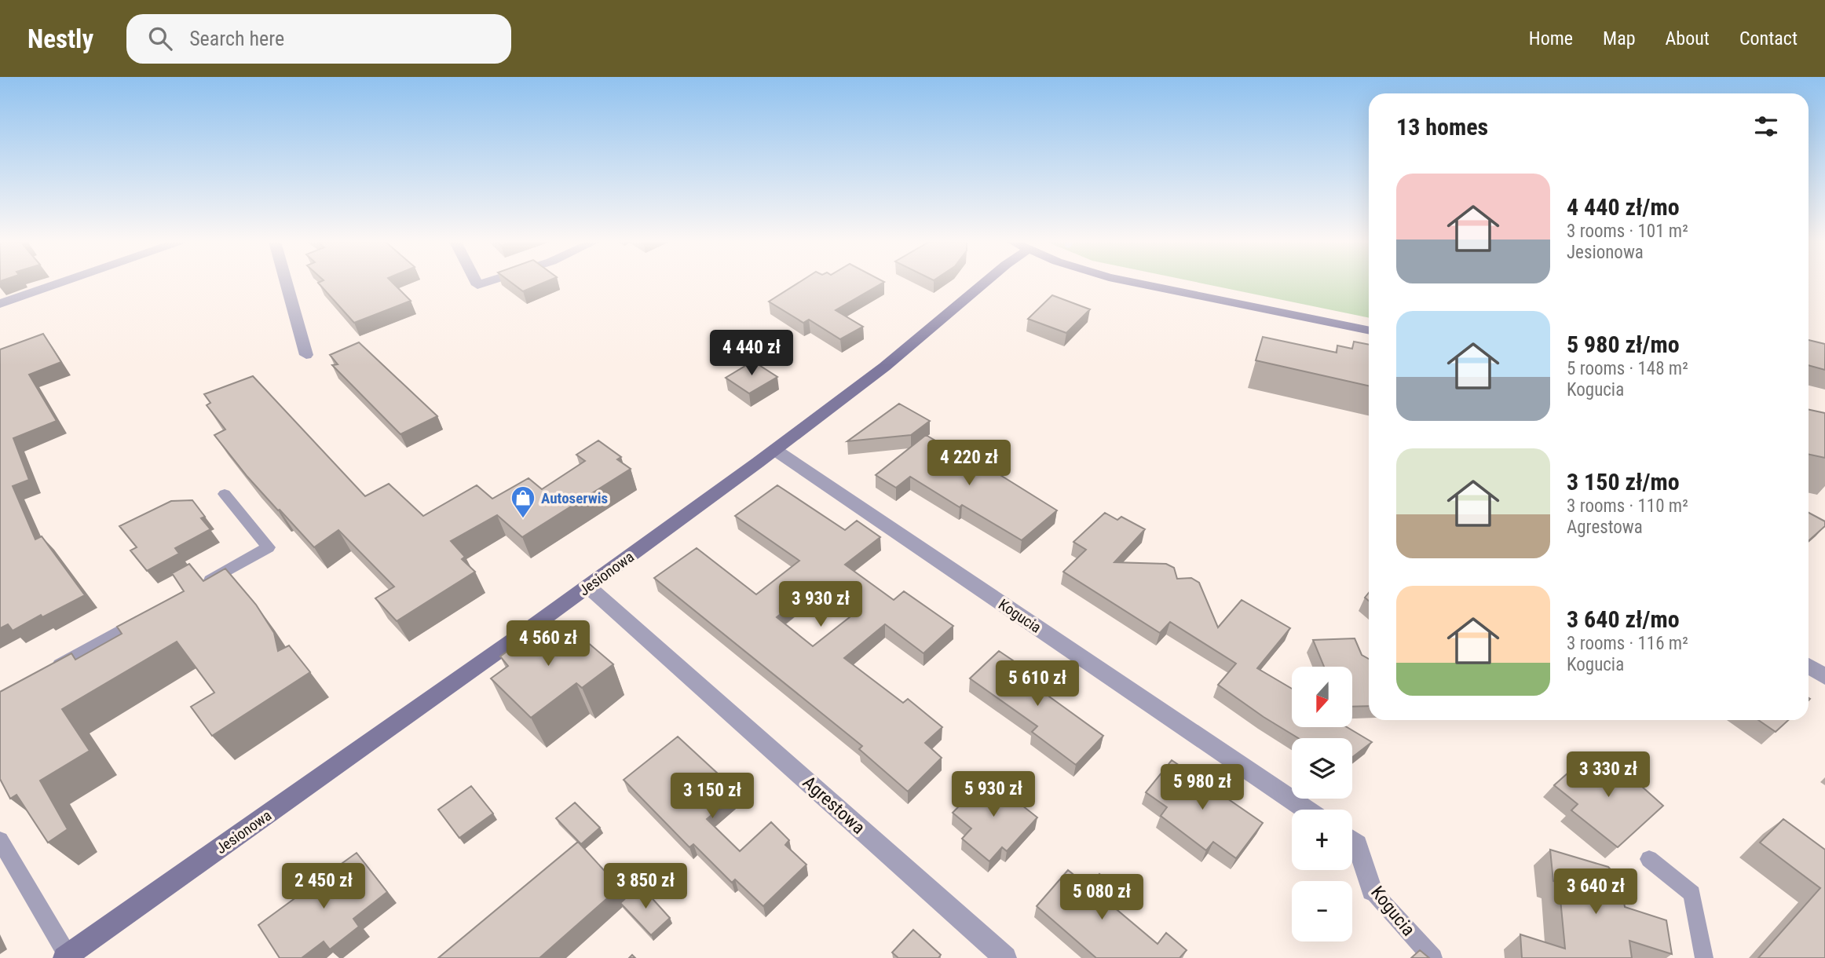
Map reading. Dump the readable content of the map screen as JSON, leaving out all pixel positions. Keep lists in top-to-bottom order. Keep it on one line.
{"streets":{"street":["Jesionowa","Kogucia","Agrestowa"]},"crossings":[["Jesionowa","Kogucia"],["Jesionowa","Agrestowa"]],"places":{"shop":["Autoserwis"]},"north":"bottom","page":{"header":"Nestly","search":"Search here","nav":["Home","Map","About","Contact"],"heading":"13 homes","list":[{"name":"4 440 zł/mo","note":"3 rooms · 101 m² · Jesionowa"},{"name":"5 980 zł/mo","note":"5 rooms · 148 m² · Kogucia"},{"name":"3 150 zł/mo","note":"3 rooms · 110 m² · Agrestowa"},{"name":"3 640 zł/mo","note":"3 rooms · 116 m² · Kogucia"}],"price":["4 440 zł","4 220 zł","3 930 zł","4 560 zł","5 610 zł","3 330 zł","5 980 zł","5 930 zł","3 150 zł","2 450 zł","3 850 zł","3 640 zł","5 080 zł"],"map_buttons":["+","−"]}}
